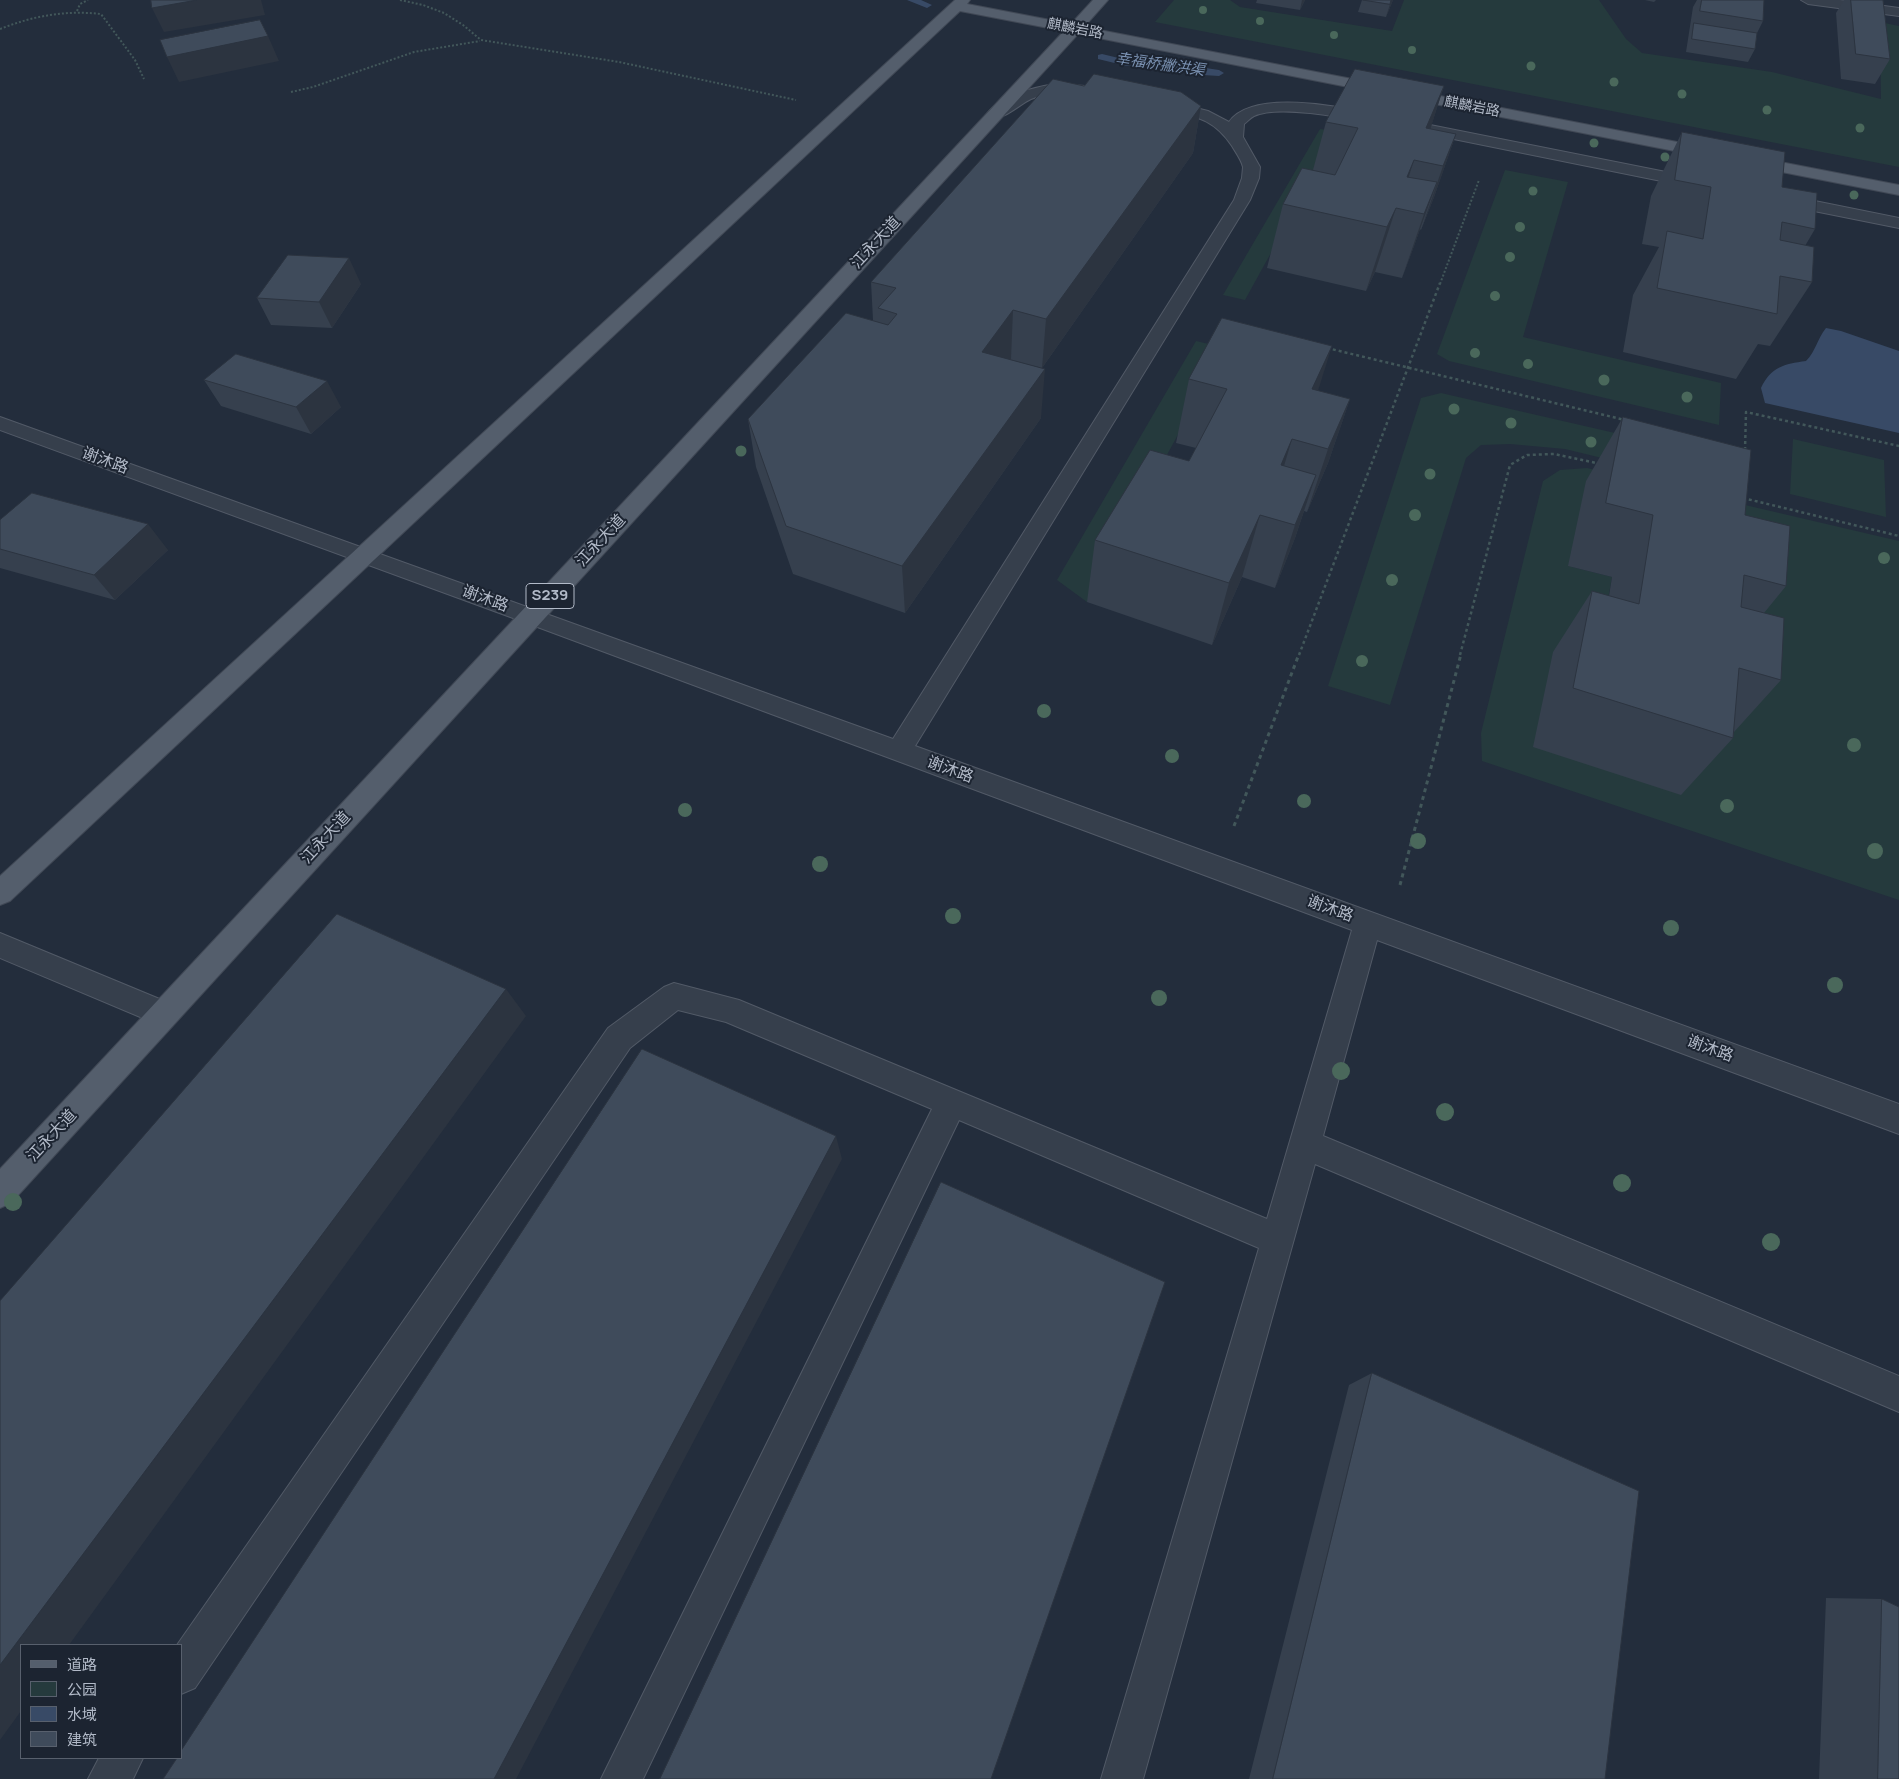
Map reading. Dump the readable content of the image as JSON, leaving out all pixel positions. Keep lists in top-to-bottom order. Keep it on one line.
{"streets":{"main road":["麒麟岩路","江永大道","S239"],"street":["谢沐路"]},"crossings":[["麒麟岩路","江永大道"],["江永大道","谢沐路"]],"water":["幸福桥撇洪渠"],"legend":["道路","公园","水域","建筑"]}
